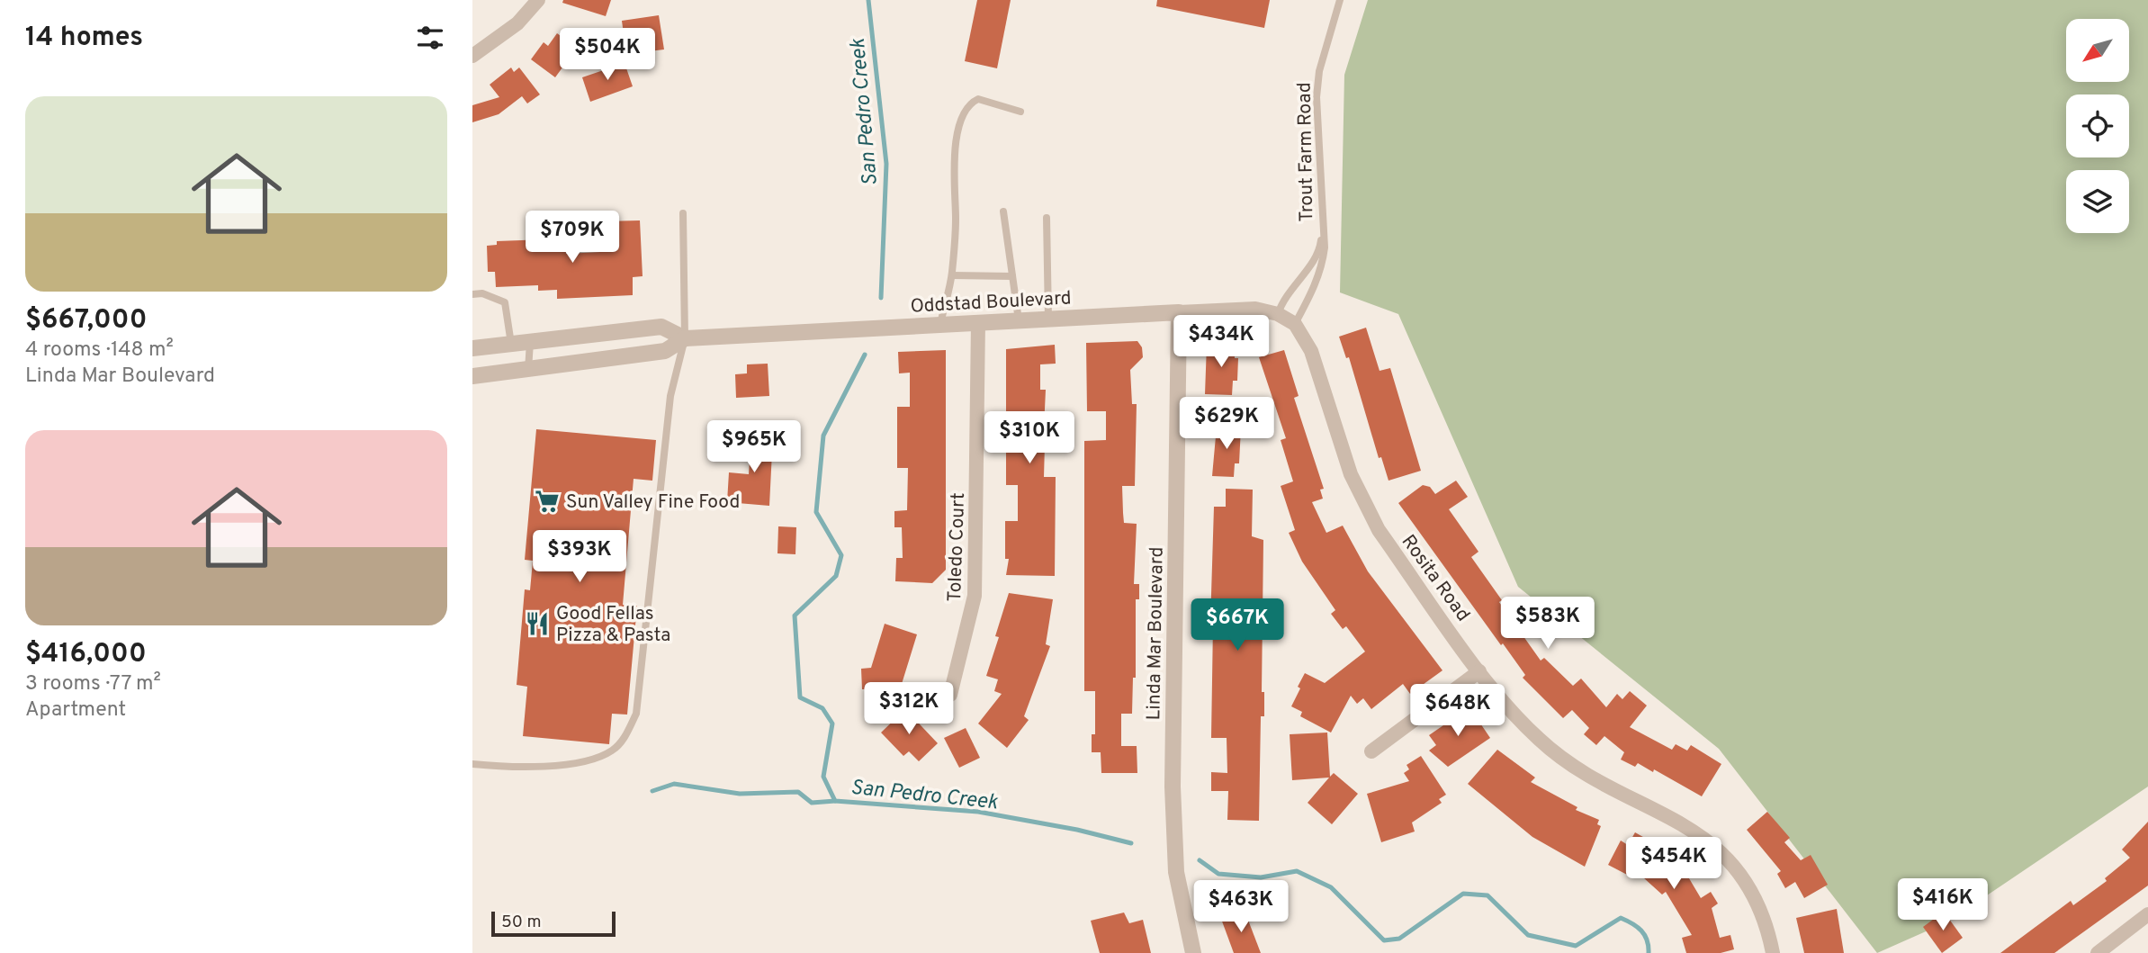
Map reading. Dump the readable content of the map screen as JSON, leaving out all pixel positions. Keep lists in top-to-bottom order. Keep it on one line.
{"streets":{"street":["Oddstad Boulevard","Toledo Court","Rosita Road","Linda Mar Boulevard"],"lane":["Trout Farm Road"]},"crossings":[["Trout Farm Road","Oddstad Boulevard"],["Trout Farm Road","Rosita Road"],["Oddstad Boulevard","Toledo Court"],["Oddstad Boulevard","Rosita Road"],["Oddstad Boulevard","Linda Mar Boulevard"]],"water":["San Pedro Creek"],"places":{"supermarket":["Sun Valley Fine Food"],"restaurant":["Good Fellas Pizza & Pasta"]},"scale_bar":"50 m","north":"bottom left","page":{"heading":"14 homes","price":["$504K","$709K","$434K","$629K","$310K","$965K","$393K","$583K","$667K","$312K","$648K","$454K","$416K","$463K"],"list":[{"name":"$667,000","note":"4 rooms · 148 m² · Linda Mar Boulevard"},{"name":"$416,000","note":"3 rooms · 77 m² · Apartment"}],"scale":"50 m"}}
